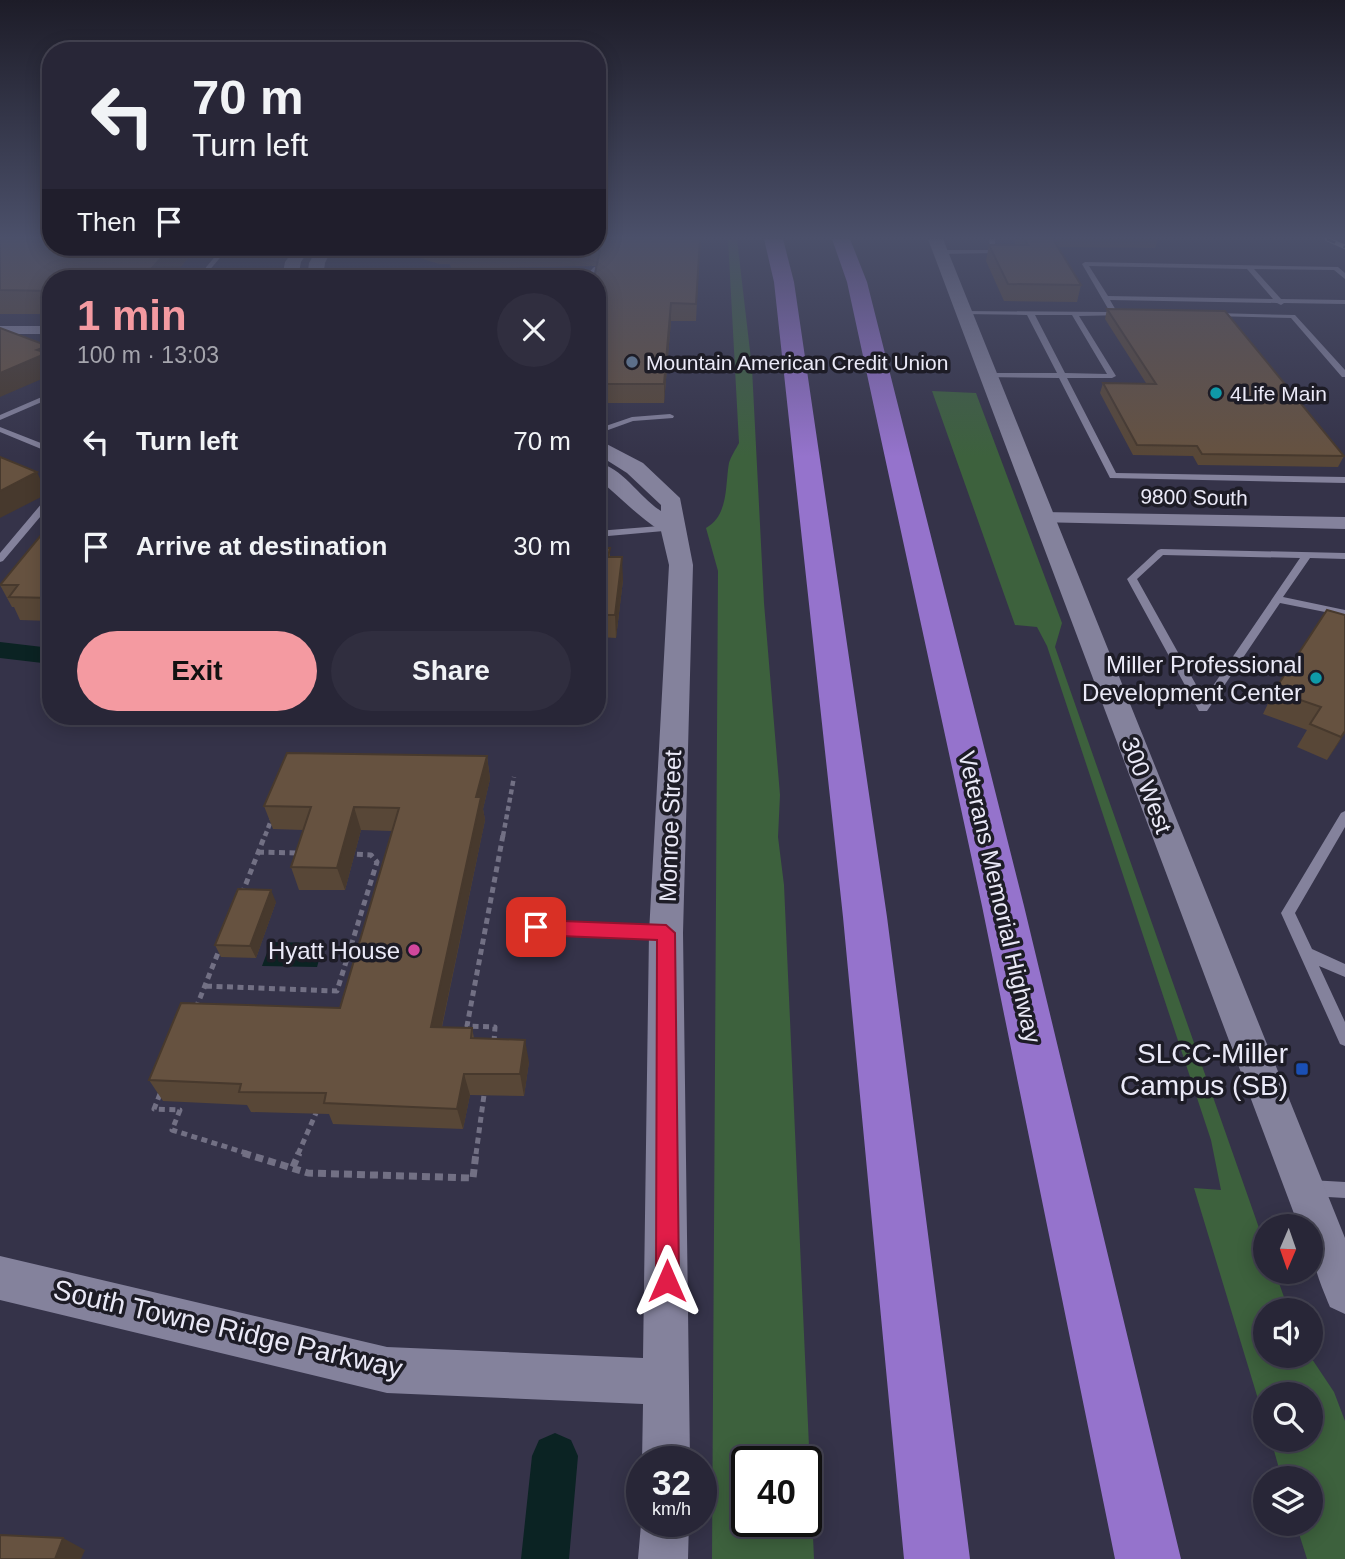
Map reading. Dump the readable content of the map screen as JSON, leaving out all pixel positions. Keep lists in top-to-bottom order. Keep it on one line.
{"streets":{"highway":["Veterans Memorial Highway"],"street":["9800 South","300 West","Monroe Street","South Towne Ridge Parkway"]},"crossings":[["9800 South","300 West"],["Monroe Street","South Towne Ridge Parkway"]],"places":{"other":["Mountain American Credit Union","4Life Main","Miller Professional Development Center","Hyatt House"],"transit":["SLCC-Miller Campus (SB)"]},"north":"bottom","page":{"turn":["70 m","Turn left"],"then":"Then","heading":["1 min","100 m · 13:03"],"list":[{"name":"Turn left","value":"70 m"},{"name":"Arrive at destination","value":"30 m"}],"buttons":["Exit","Share"],"speed":"32 km/h","limit":"40"}}
